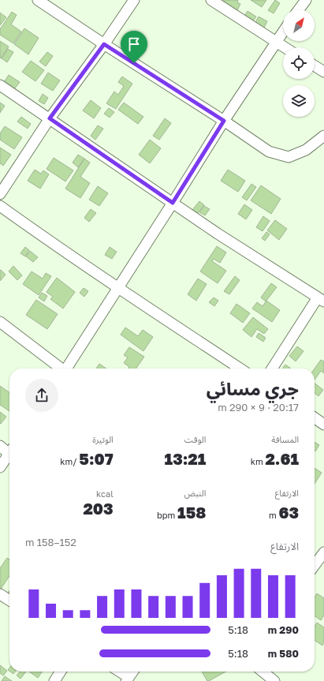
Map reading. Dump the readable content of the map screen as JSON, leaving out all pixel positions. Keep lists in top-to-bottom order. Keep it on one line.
{"north":"top right","page":{"heading":["جري مسائي","20:17 · 9 × 290 m"],"stats":[["المسافة","2.61 km"],["الوقت","13:21"],["الوتيرة","5:07 /km"],["الارتفاع","63 m"],["النبض","158 bpm"],["kcal","203"]],"chart":["الارتفاع","152–158 m"],"list":[{"name":"290 m","note":"5:18"},{"name":"580 m","note":"5:18"}]}}
